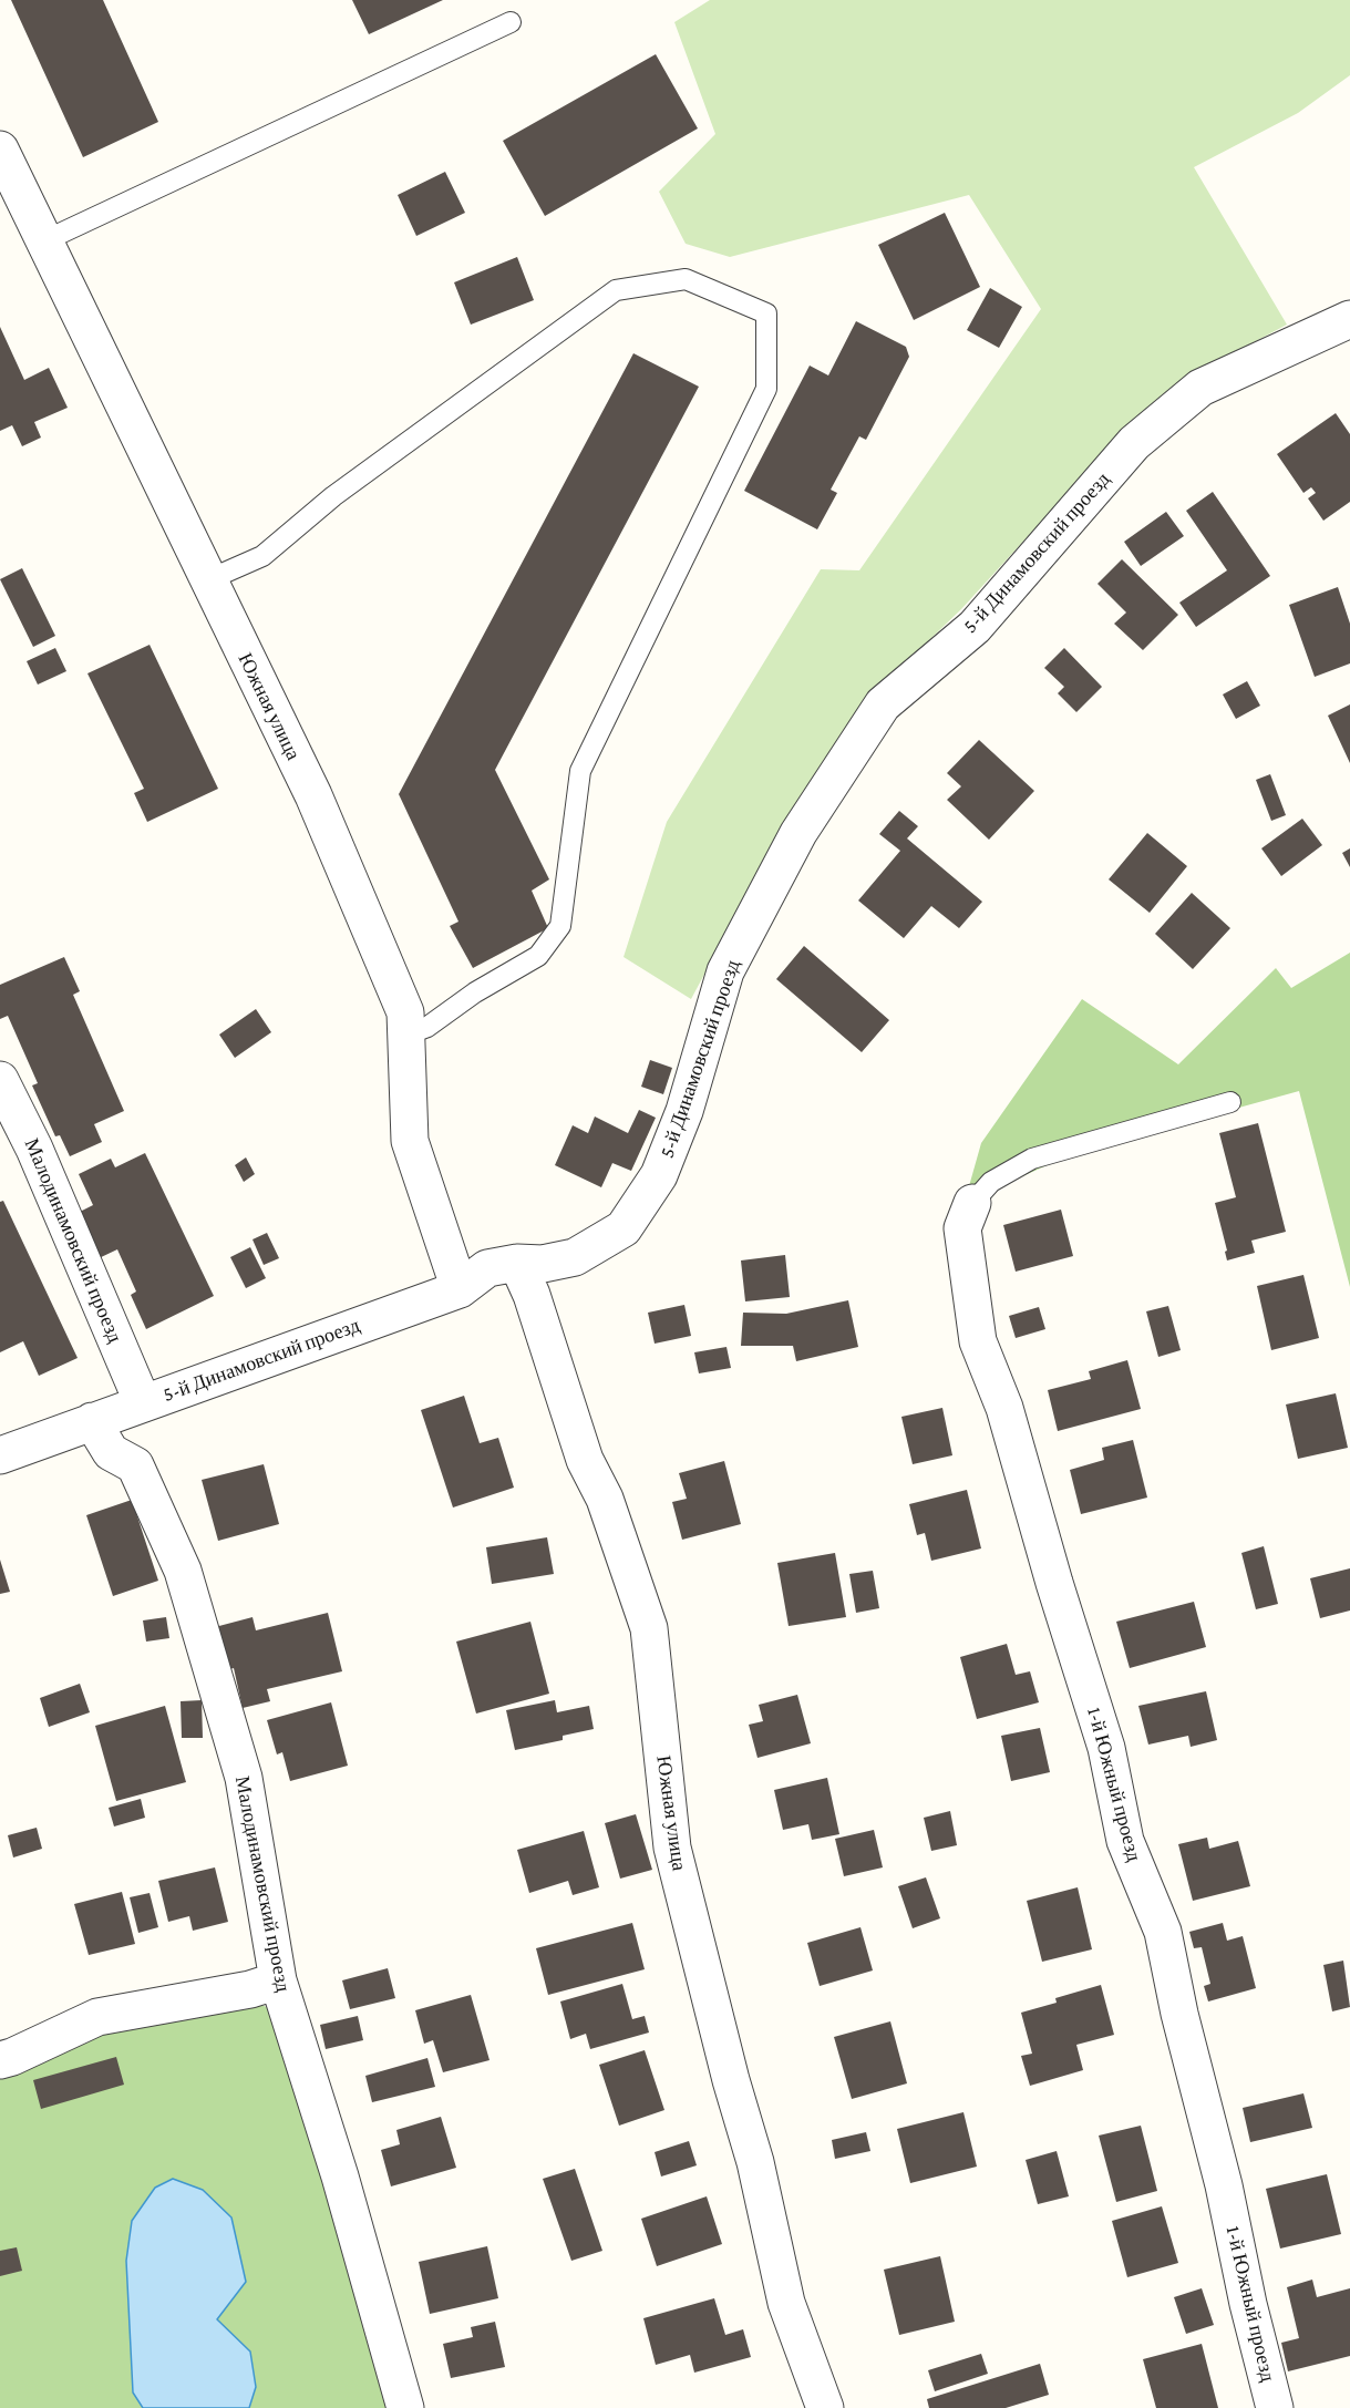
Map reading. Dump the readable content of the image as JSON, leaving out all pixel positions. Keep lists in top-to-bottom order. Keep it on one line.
{"streets":{"street":["5-й Динамовский проезд","Южная улица","Малодинамовский проезд","1-й Южный проезд"]},"crossings":[["5-й Динамовский проезд","Южная улица"],["5-й Динамовский проезд","Малодинамовский проезд"]]}
